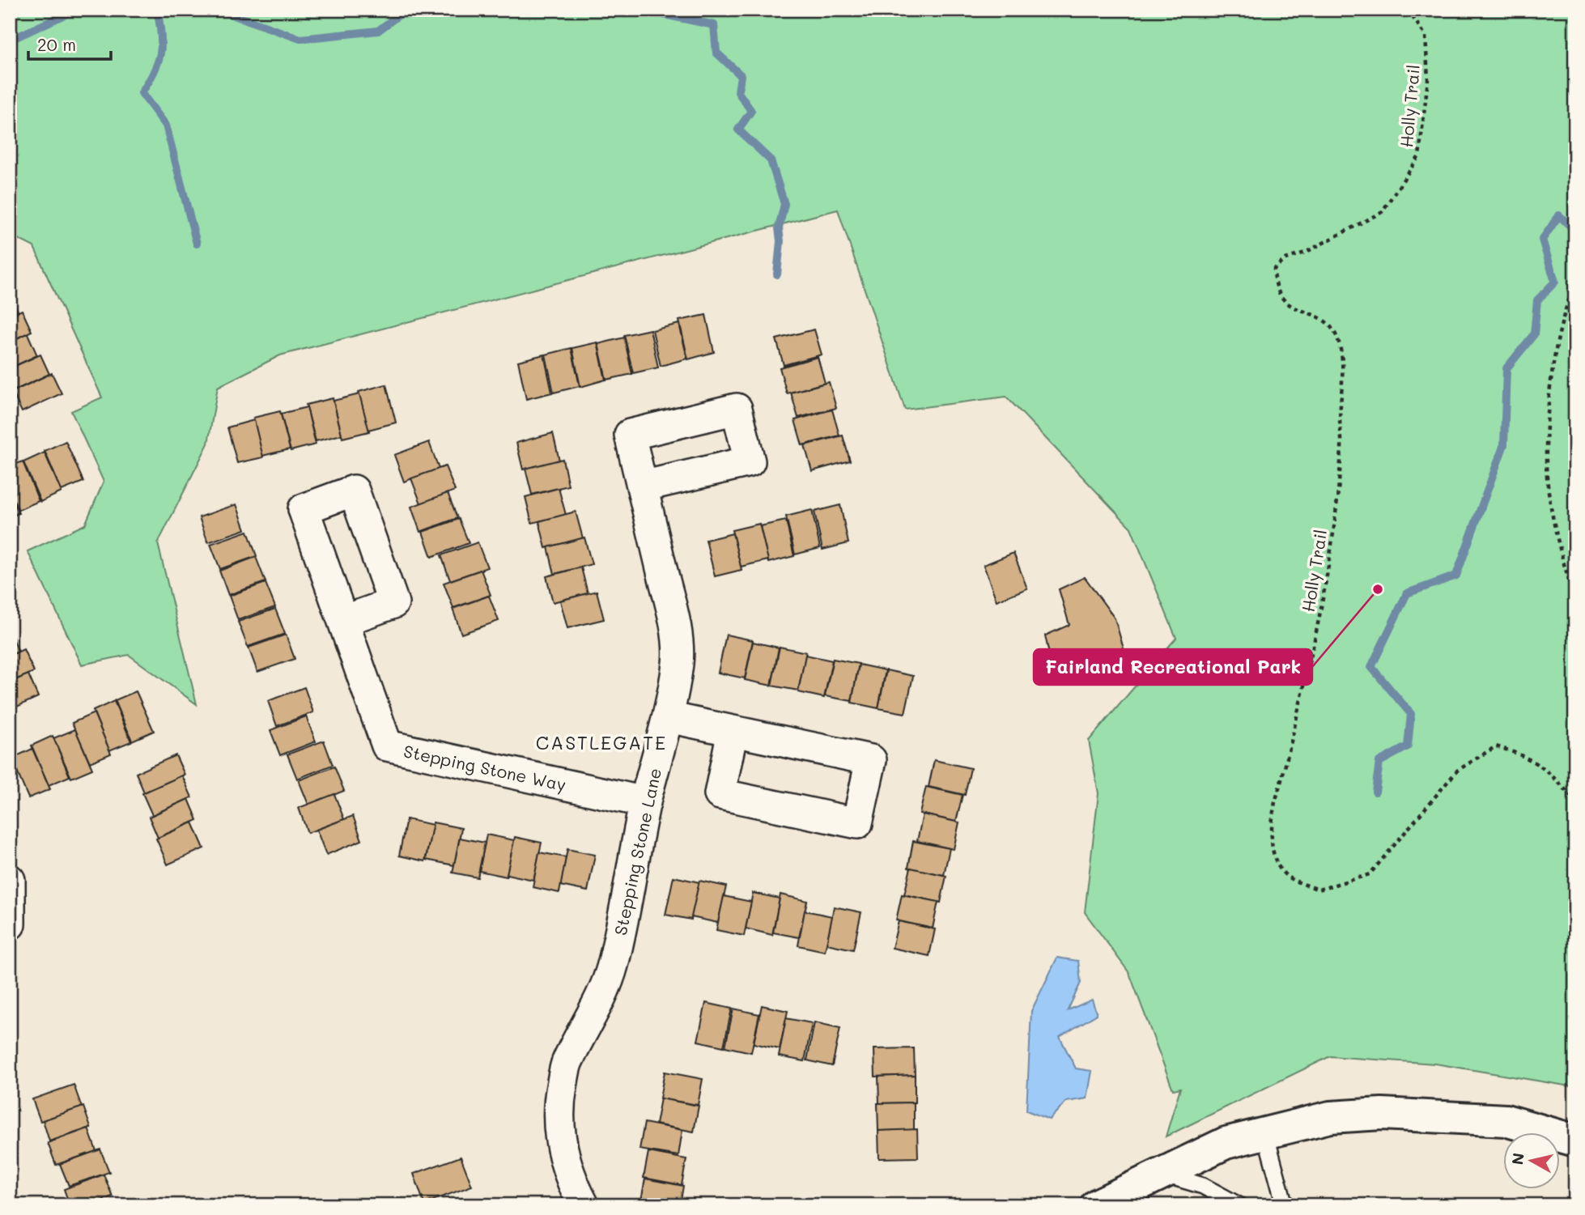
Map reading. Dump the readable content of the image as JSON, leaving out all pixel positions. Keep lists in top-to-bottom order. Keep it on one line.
{"streets":{"street":["Stepping Stone Way","Stepping Stone Lane"],"path":["Holly Trail"]},"crossings":[["Stepping Stone Way","Stepping Stone Lane"]],"districts":["CASTLEGATE"],"places":["Fairland Recreational Park"],"scale_bar":"20 m","north":"left"}
